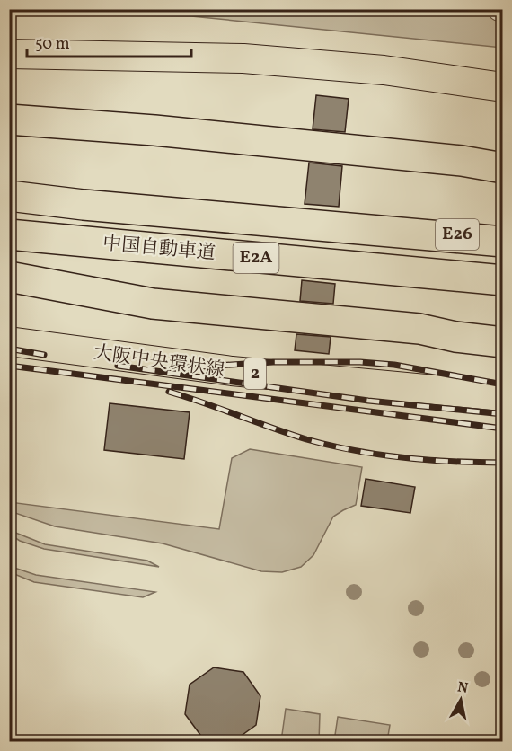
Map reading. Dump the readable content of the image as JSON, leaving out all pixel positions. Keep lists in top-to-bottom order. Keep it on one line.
{"streets":{"highway":["E26","中国自動車道","E2A"],"main road":["大阪中央環状線","2"]},"crossings":[["E26","中国自動車道"]],"scale_bar":"50 m","north":"top"}
